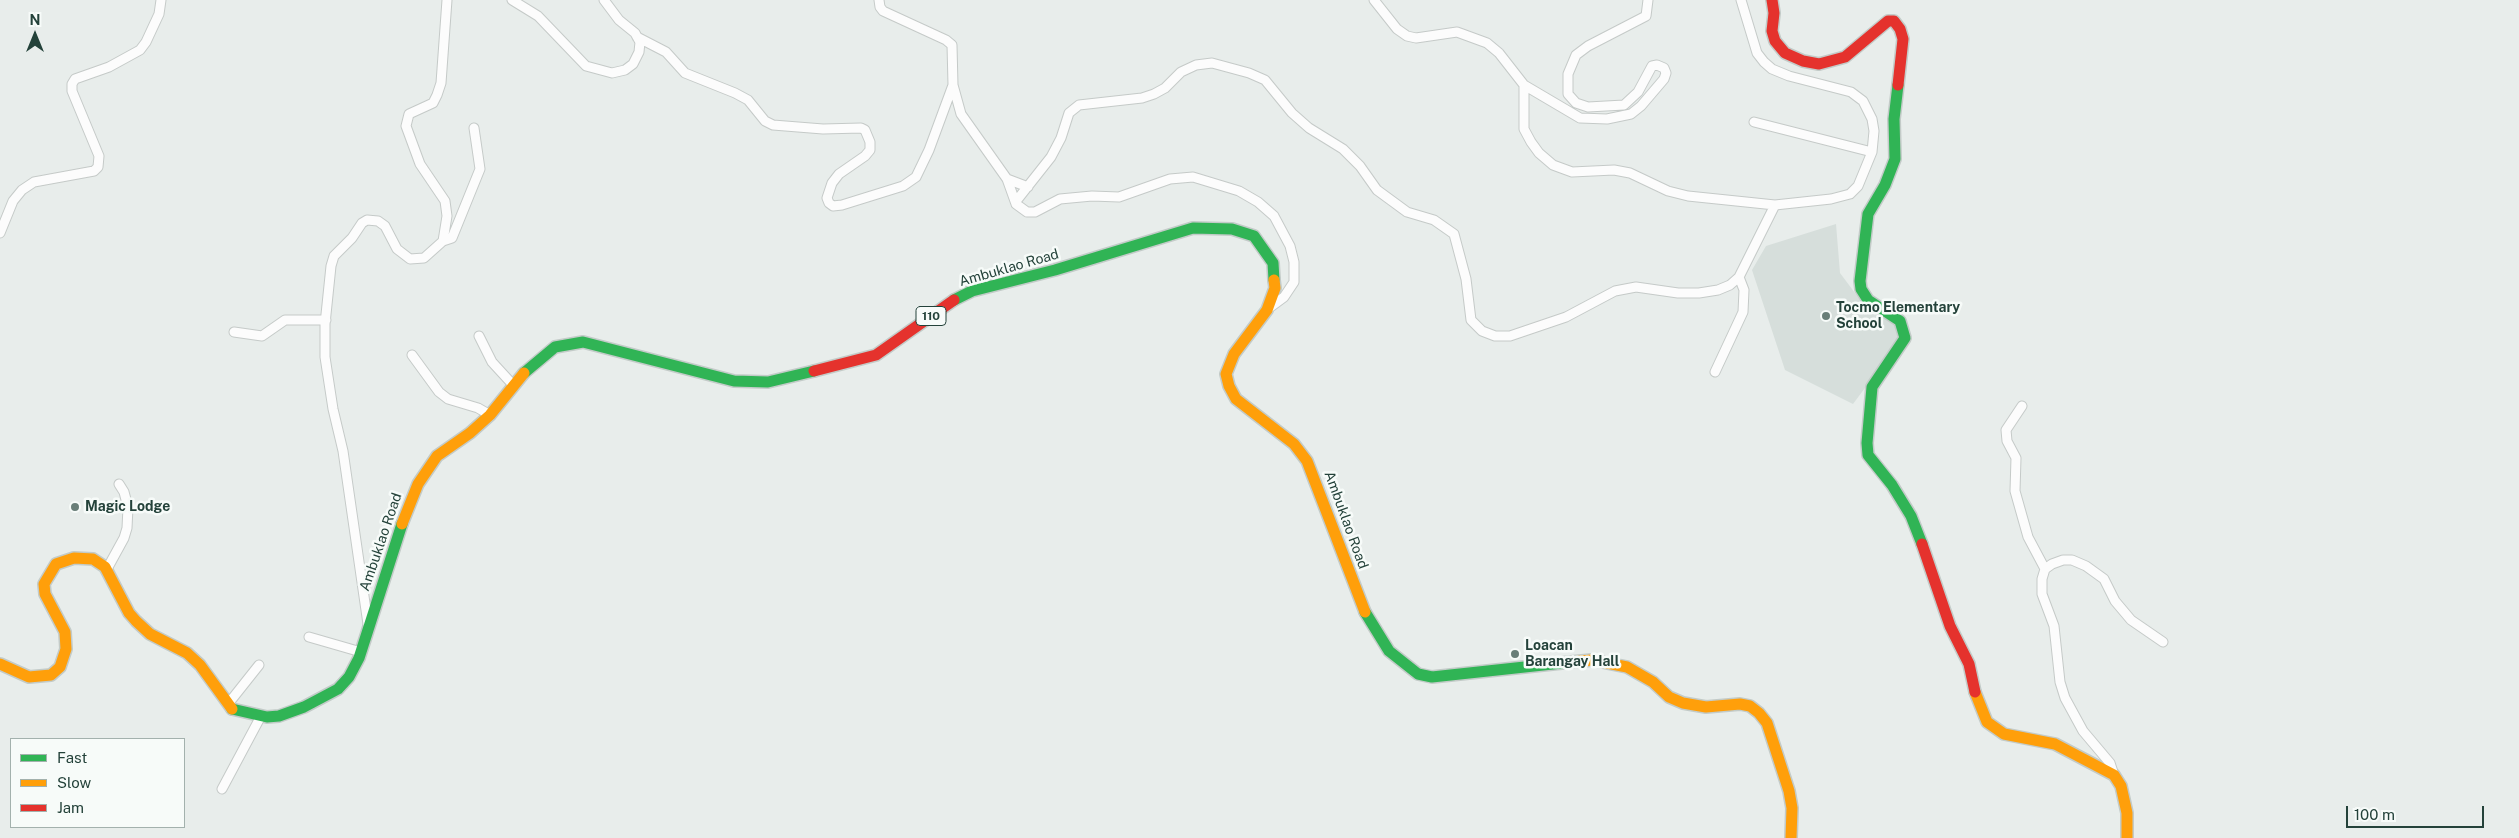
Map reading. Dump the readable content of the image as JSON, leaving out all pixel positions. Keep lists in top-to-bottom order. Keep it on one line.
{"streets":{"main road":["Ambuklao Road","110"]},"places":["Tocmo Elementary School","Magic Lodge","Loacan Barangay Hall"],"legend":["Fast","Slow","Jam"],"scale_bar":"100 m","north":"top"}
